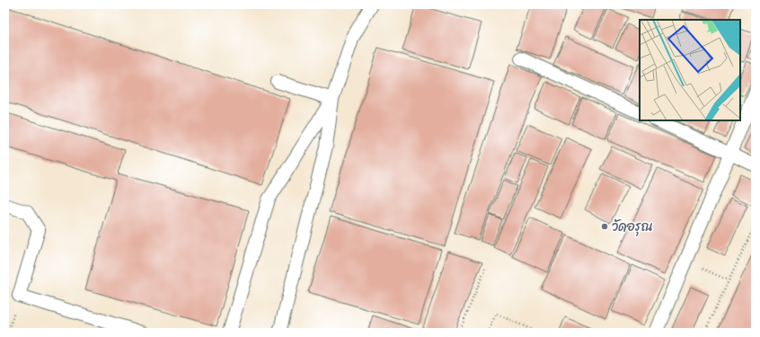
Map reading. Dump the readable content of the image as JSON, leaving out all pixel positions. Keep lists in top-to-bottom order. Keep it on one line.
{"places":["วัดอรุณ"]}
